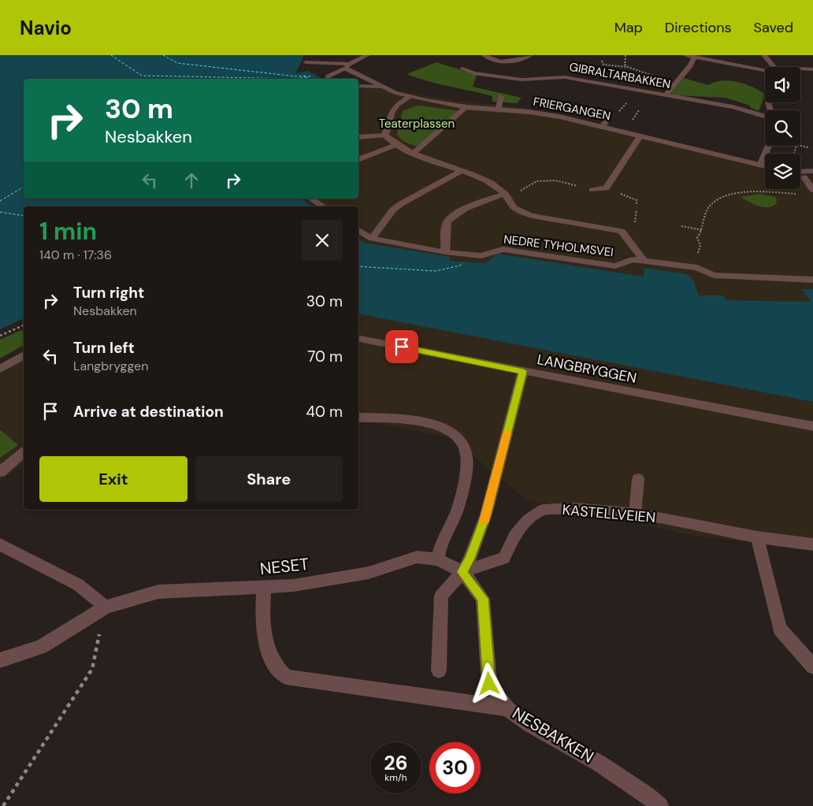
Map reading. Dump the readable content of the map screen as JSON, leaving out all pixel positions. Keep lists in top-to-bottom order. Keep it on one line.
{"streets":{"street":["GIBRALTARBAKKEN","FRIERGANGEN","NEDRE TYHOLMSVEI","LANGBRYGGEN","KASTELLVEIEN","NESET","NESBAKKEN"]},"crossings":[["KASTELLVEIEN","NESET"],["KASTELLVEIEN","NESBAKKEN"],["NESET","NESBAKKEN"]],"parks":["Teaterplassen"],"page":{"header":"Navio","nav":["Map","Directions","Saved"],"turn":["30 m","Nesbakken"],"heading":["1 min","140 m · 17:36"],"list":[{"name":"Turn right","note":"Nesbakken","value":"30 m"},{"name":"Turn left","note":"Langbryggen","value":"70 m"},{"name":"Arrive at destination","value":"40 m"}],"buttons":["Exit","Share"],"speed":"26 km/h","limit":"30"}}
